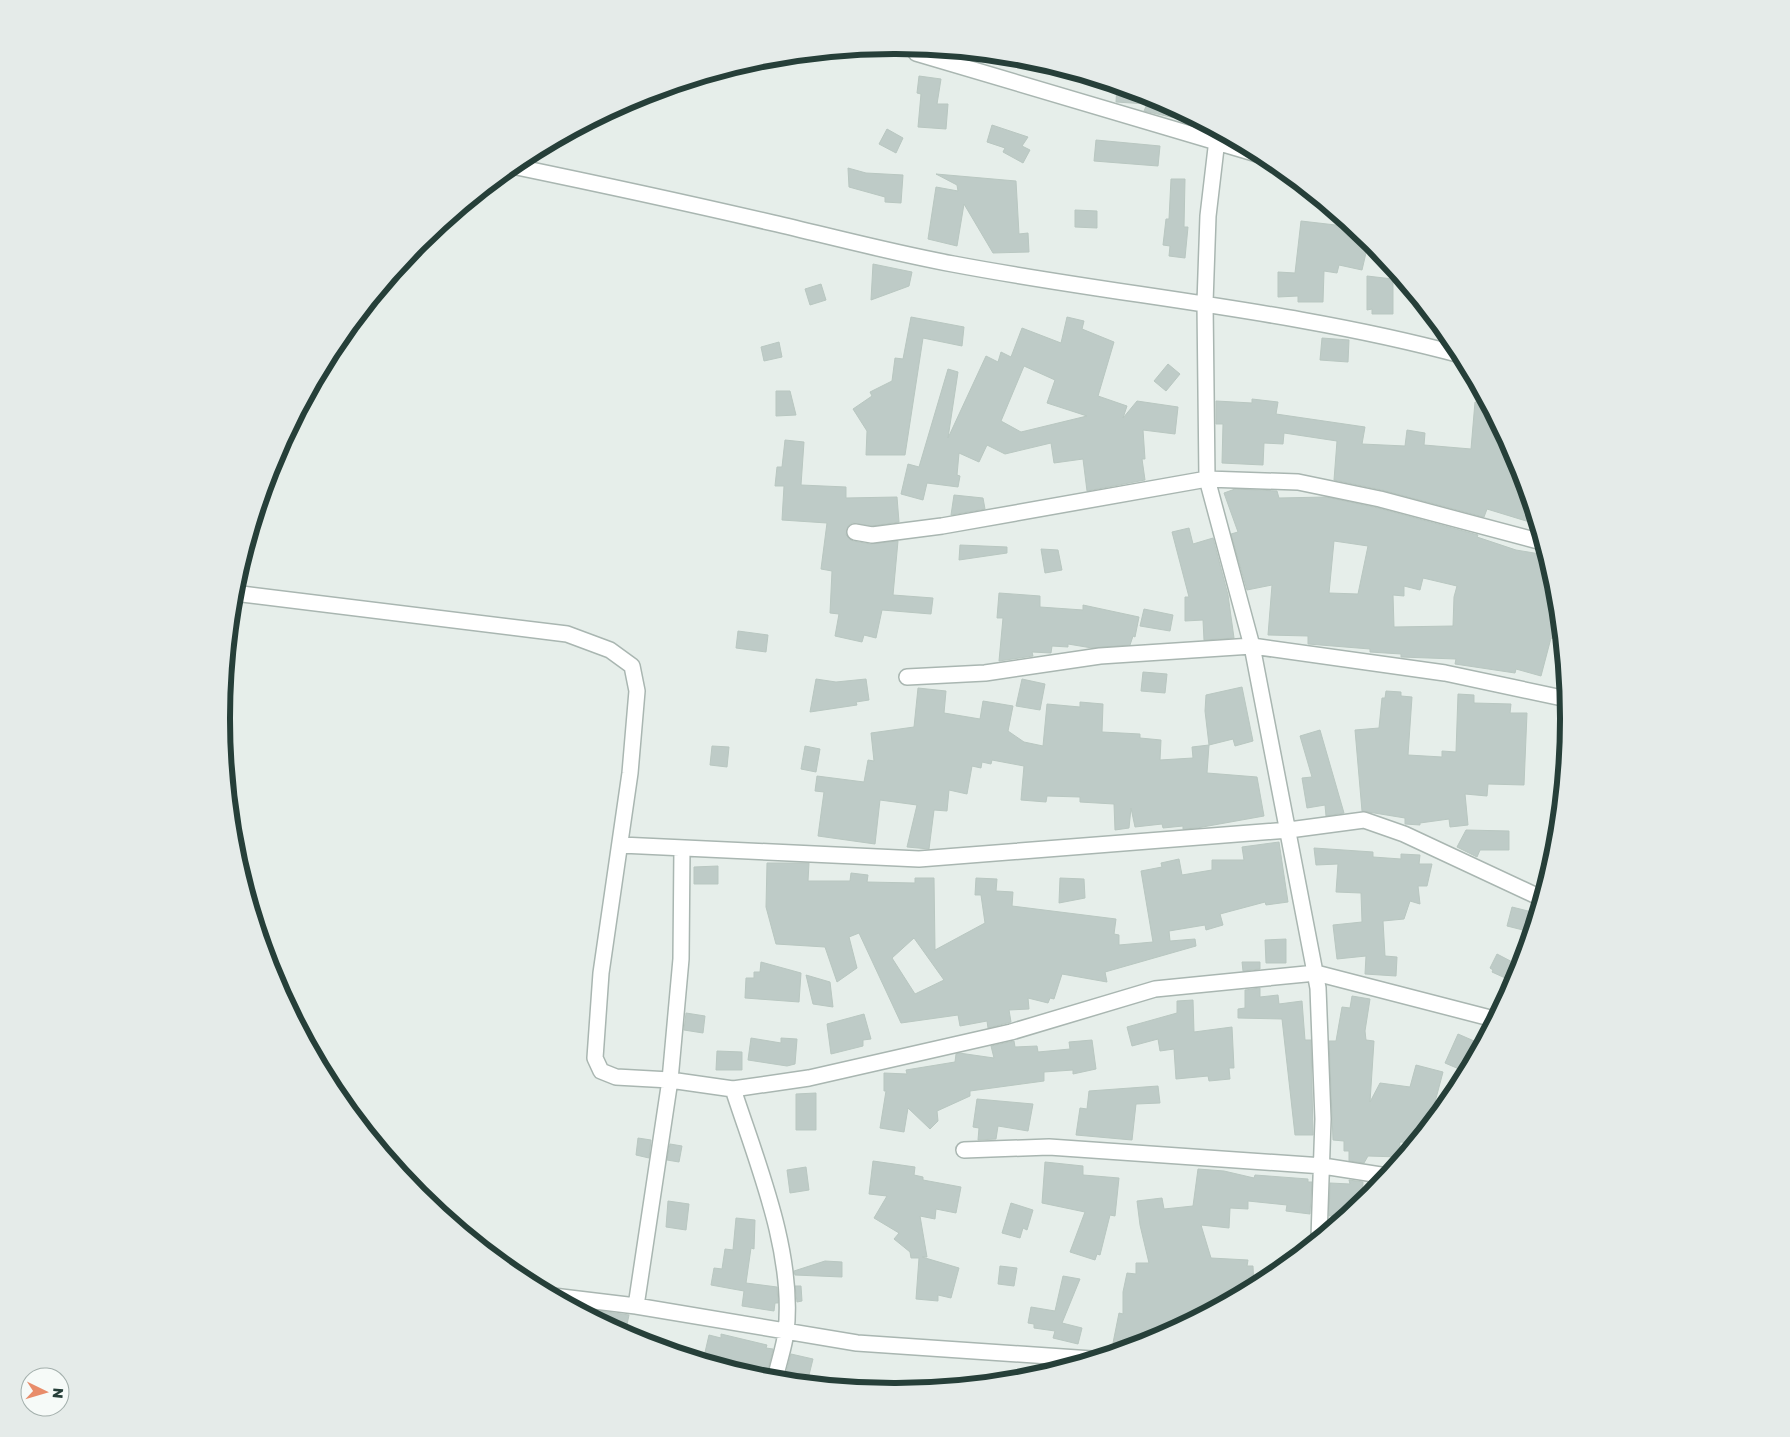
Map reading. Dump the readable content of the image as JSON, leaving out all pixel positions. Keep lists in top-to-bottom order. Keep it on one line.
{"north":"right"}
